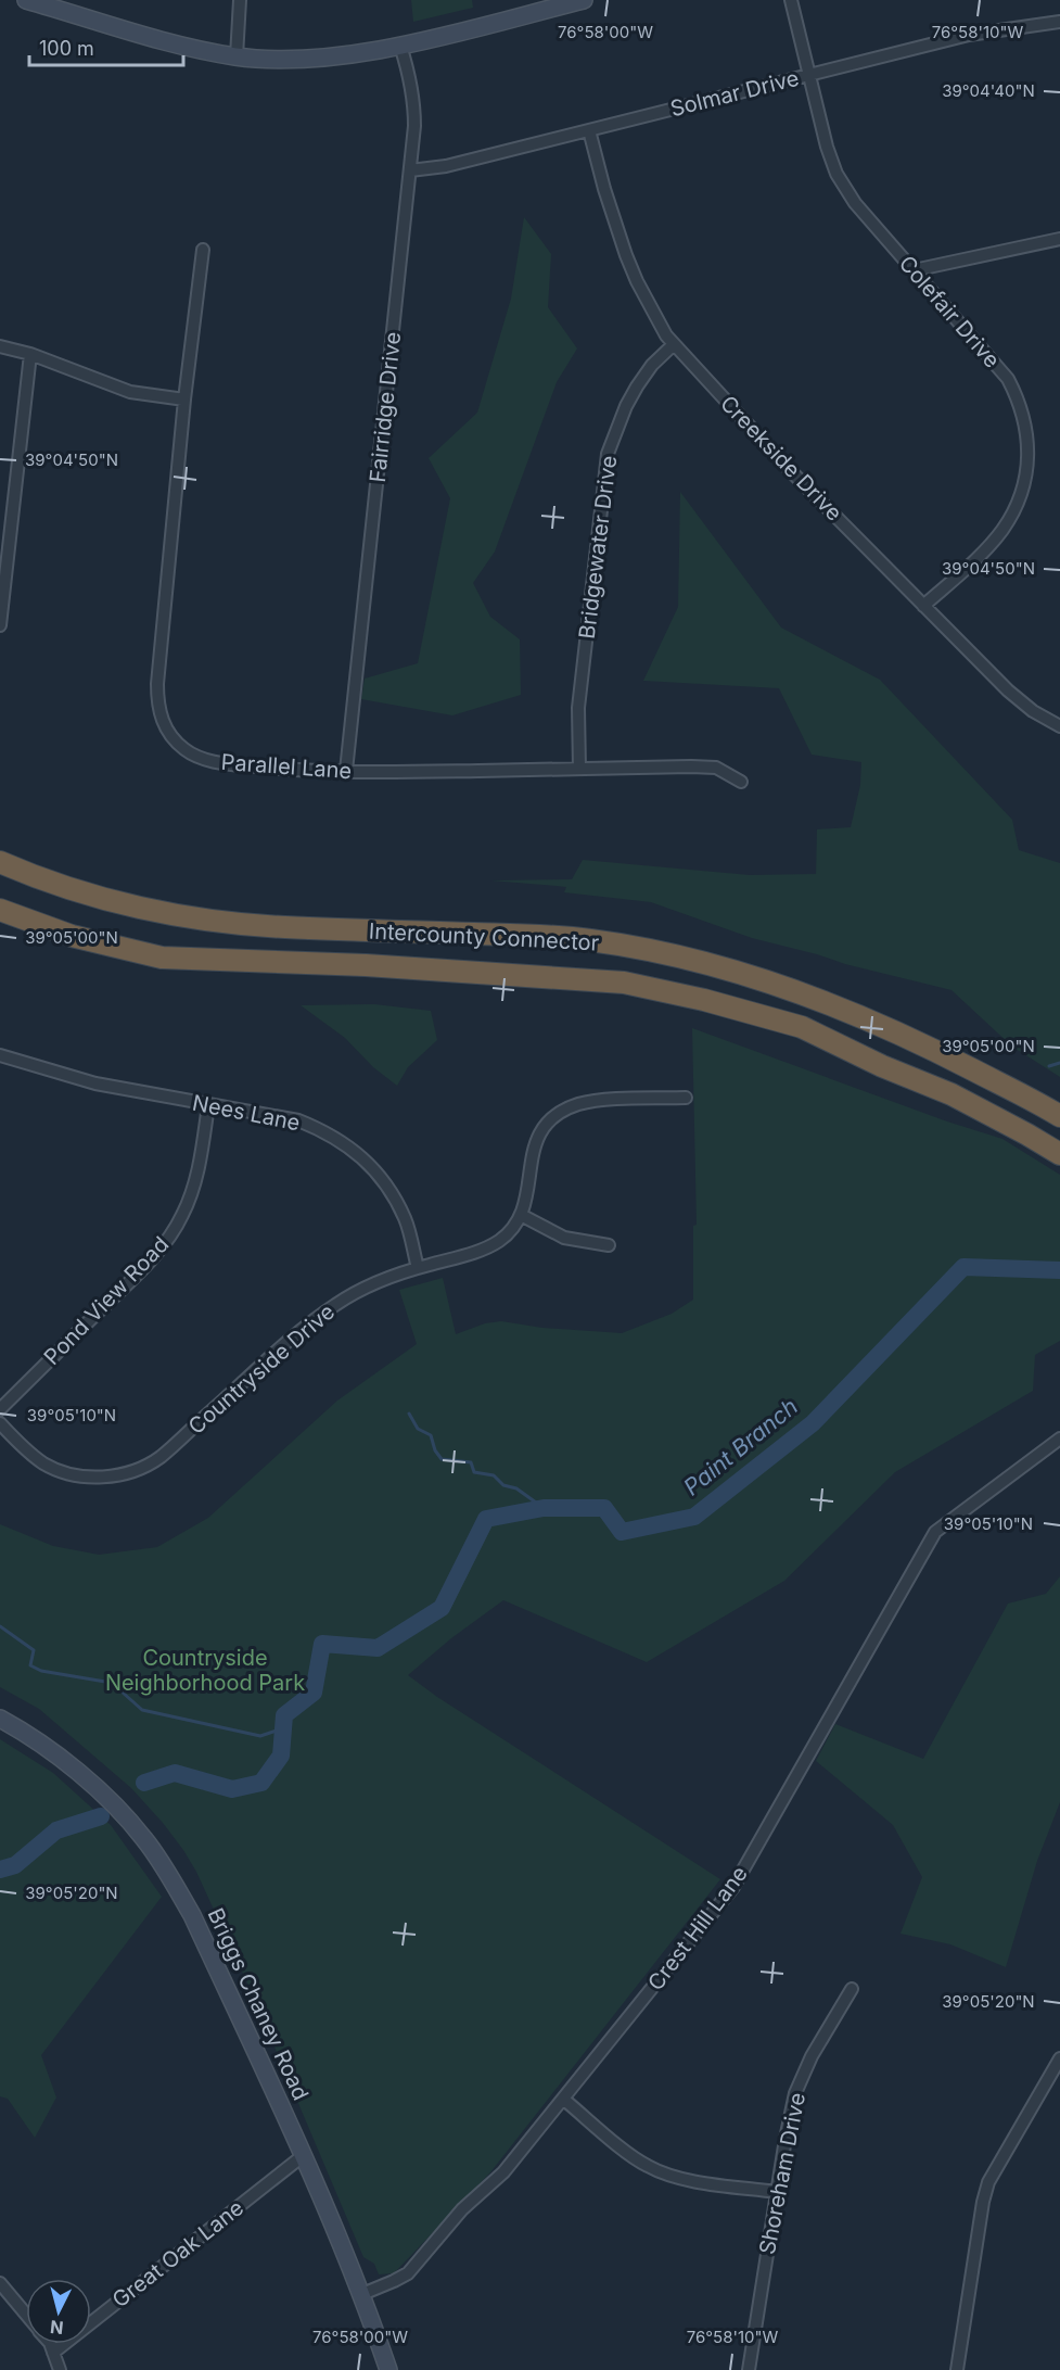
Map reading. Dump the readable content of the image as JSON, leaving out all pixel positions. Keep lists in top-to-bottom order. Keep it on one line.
{"streets":{"highway":["Intercounty Connector"],"main road":["Briggs Chaney Road"],"street":["Solmar Drive","Colefair Drive","Fairridge Drive","Creekside Drive","Bridgewater Drive","Parallel Lane","Nees Lane","Pond View Road","Countryside Drive","Crest Hill Lane","Shoreham Drive","Great Oak Lane"]},"crossings":[["Solmar Drive","Colefair Drive"],["Solmar Drive","Fairridge Drive"],["Solmar Drive","Creekside Drive"],["Colefair Drive","Creekside Drive"],["Fairridge Drive","Parallel Lane"],["Creekside Drive","Bridgewater Drive"],["Bridgewater Drive","Parallel Lane"],["Nees Lane","Pond View Road"],["Nees Lane","Countryside Drive"],["Crest Hill Lane","Briggs Chaney Road"],["Briggs Chaney Road","Great Oak Lane"]],"water":["Paint Branch"],"parks":["Countryside Neighborhood Park"],"scale_bar":"100 m","north":"bottom","coordinates":["76°58'00\"W","76°58'10\"W","39°04'40\"N","39°04'50\"N","39°05'00\"N","39°05'10\"N","39°05'20\"N"]}
